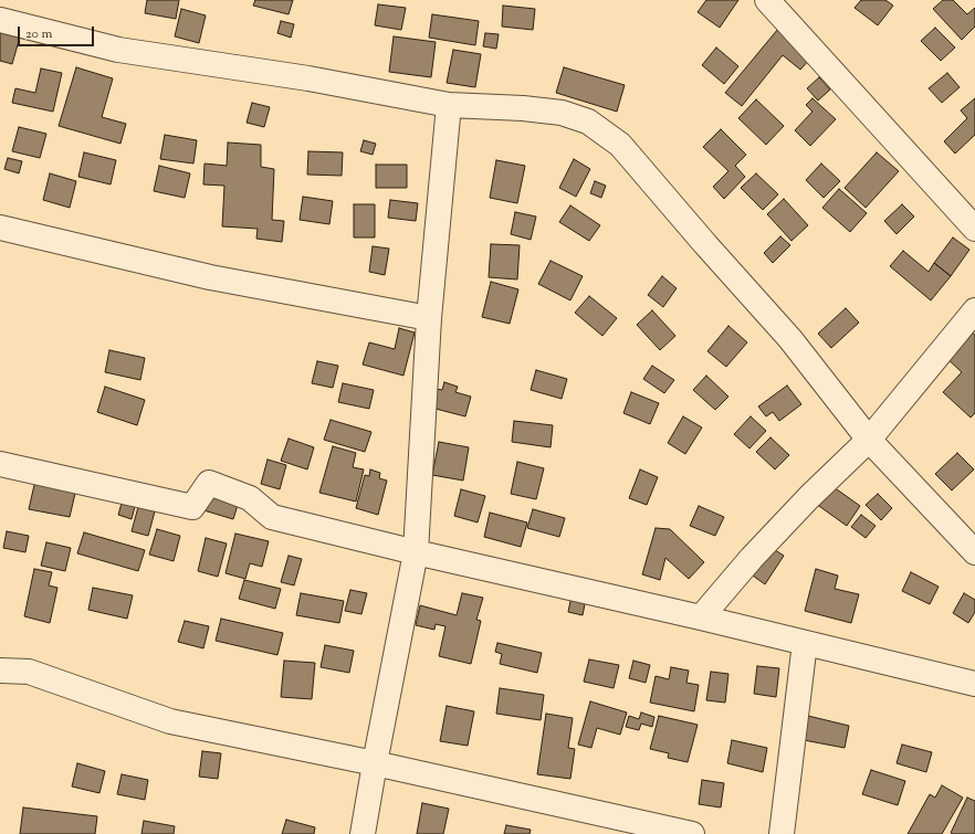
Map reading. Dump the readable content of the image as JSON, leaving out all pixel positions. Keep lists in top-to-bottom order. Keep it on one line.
{"scale_bar":"20 m"}
